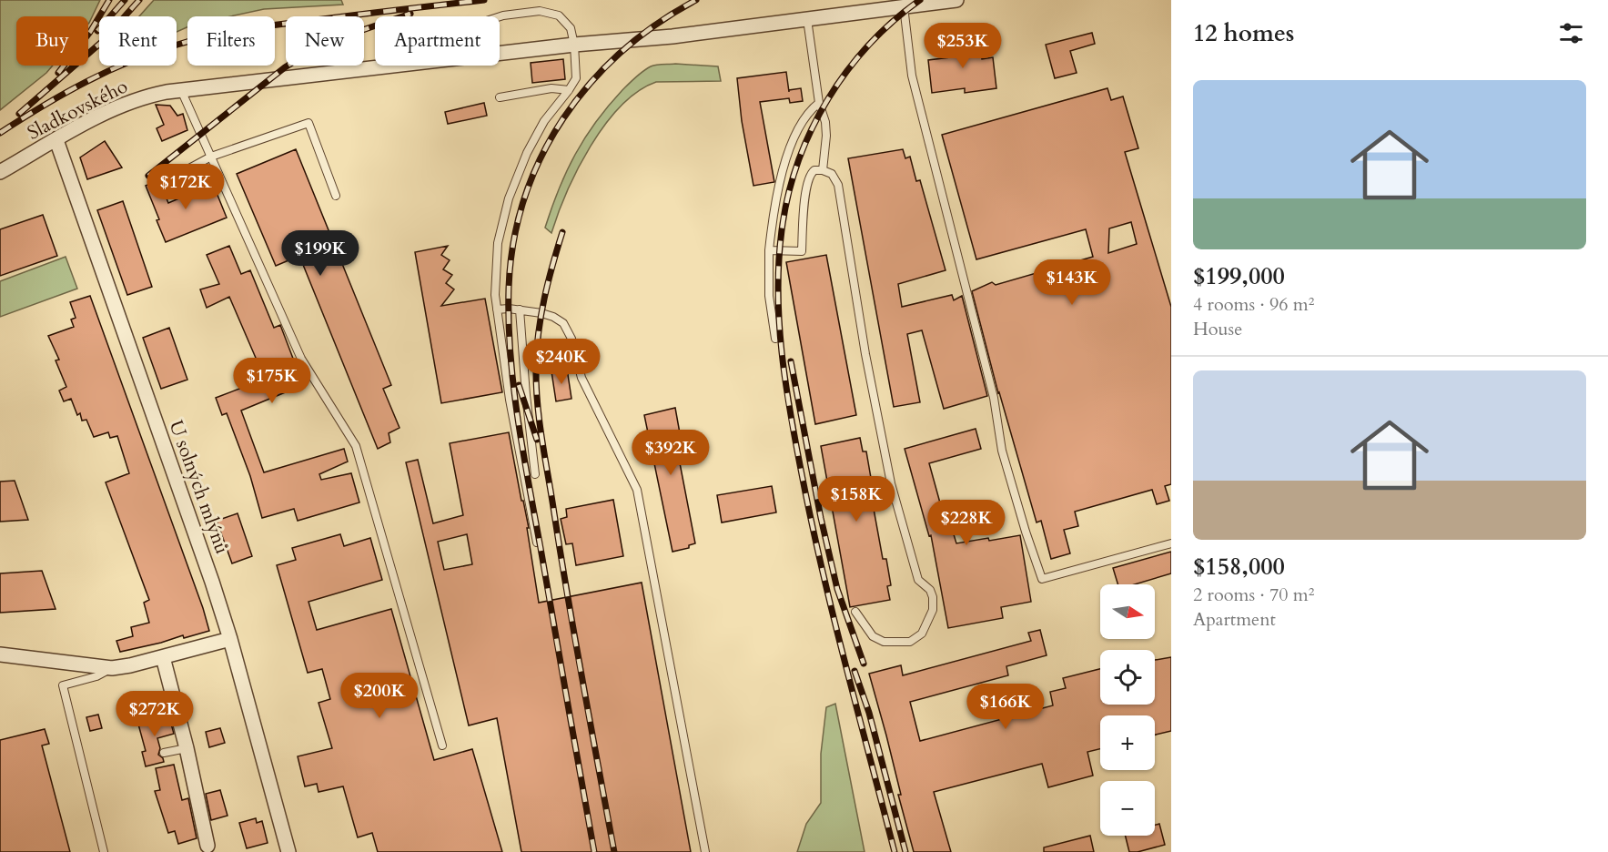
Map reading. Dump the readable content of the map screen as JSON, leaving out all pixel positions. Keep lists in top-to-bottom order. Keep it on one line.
{"streets":{"street":["Sladkovského","U solných mlýnů"]},"crossings":[["Sladkovského","U solných mlýnů"]],"north":"right","page":{"heading":"12 homes","chip":["Buy","Rent","Filters","New","Apartment"],"price":["$253K","$172K","$199K","$143K","$240K","$175K","$392K","$158K","$228K","$200K","$166K","$272K"],"list":[{"name":"$199,000","note":"4 rooms · 96 m² · House"},{"name":"$158,000","note":"2 rooms · 70 m² · Apartment"}],"map_buttons":["+","−"]}}
